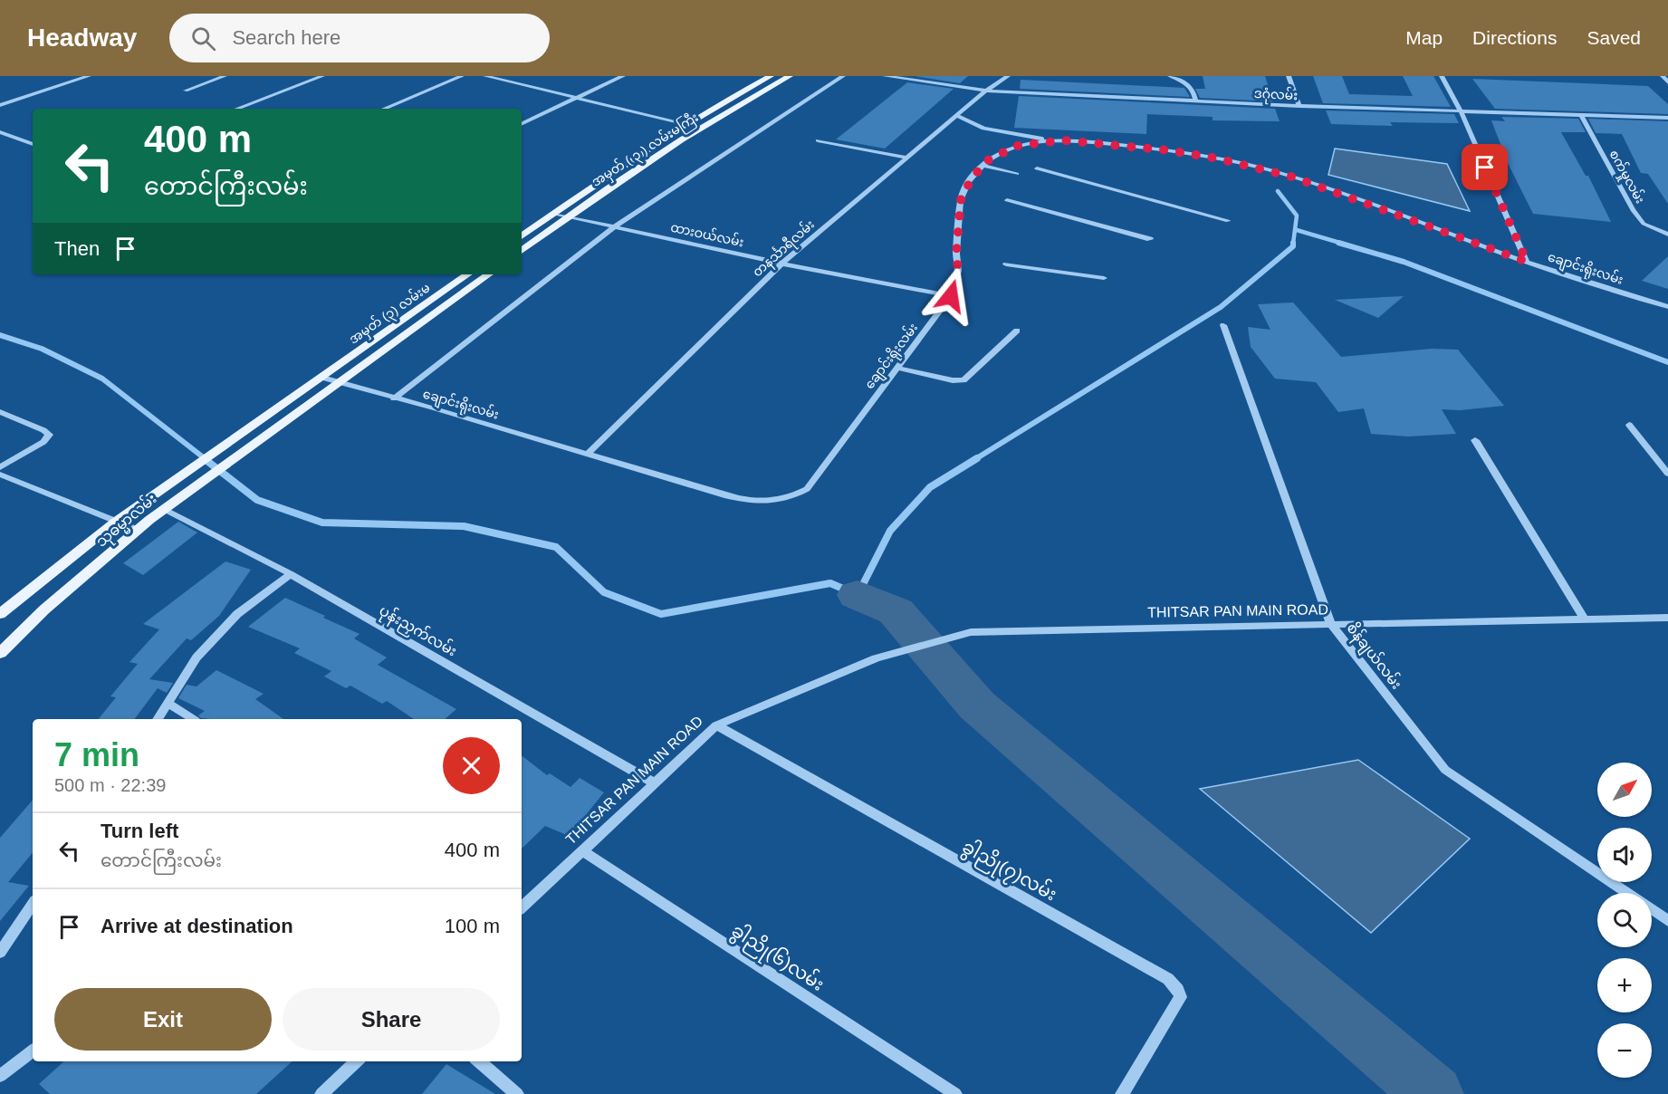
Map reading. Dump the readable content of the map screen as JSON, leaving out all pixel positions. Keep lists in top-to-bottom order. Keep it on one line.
{"streets":{"main road":["အမှတ် ( ၃ ) လမ်းမကြီး","အမှတ် (၃) လမ်းမ","သုဓမ္မာလမ်း"],"street":["ဒဂုံလမ်း","စက်မှုလမ်း","ထားဝယ်လမ်း","တနင်္သာရီလမ်း","ချောင်းရိုးလမ်း","THITSAR PAN MAIN ROAD","ပုန်းညှက်လမ်း","စိန်ချယ်လမ်း","ခွါညို(၇)လမ်း","ခွါညို(၆)လမ်း"]},"crossings":[["ဒဂုံလမ်း","စက်မှုလမ်း"],["ဒဂုံလမ်း","တနင်္သာရီလမ်း"],["အမှတ် ( ၃ ) လမ်းမကြီး","ထားဝယ်လမ်း"],["ထားဝယ်လမ်း","တနင်္သာရီလမ်း"],["ထားဝယ်လမ်း","ချောင်းရိုးလမ်း"],["တနင်္သာရီလမ်း","ချောင်းရိုးလမ်း"],["ချောင်းရိုးလမ်း","အမှတ် (၃) လမ်းမ"],["ချောင်းရိုးလမ်း","သုဓမ္မာလမ်း"],["အမှတ် (၃) လမ်းမ","သုဓမ္မာလမ်း"],["သုဓမ္မာလမ်း","ပုန်းညှက်လမ်း"],["THITSAR PAN MAIN ROAD","ပုန်းညှက်လမ်း"],["THITSAR PAN MAIN ROAD","စိန်ချယ်လမ်း"],["THITSAR PAN MAIN ROAD","ခွါညို(၇)လမ်း"],["THITSAR PAN MAIN ROAD","ခွါညို(၆)လမ်း"]],"north":"top right","page":{"header":"Headway","search":"Search here","nav":["Map","Directions","Saved"],"turn":["400 m","တောင်ကြီးလမ်း"],"then":"Then","heading":["7 min","500 m · 22:39"],"map_buttons":["+","−"],"list":[{"name":"Turn left","note":"တောင်ကြီးလမ်း","value":"400 m"},{"name":"Arrive at destination","value":"100 m"}],"buttons":["Exit","Share"]}}
